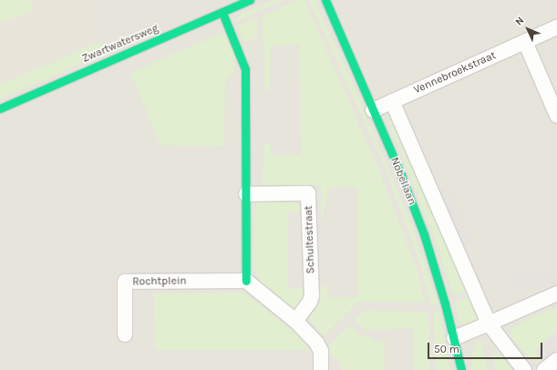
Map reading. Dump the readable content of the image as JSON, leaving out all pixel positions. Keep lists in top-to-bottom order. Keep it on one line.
{"streets":{"street":["Zwartwatersweg","Vennebroekstraat","Nobellaan","Schultestraat","Rochtplein"]},"crossings":[["Vennebroekstraat","Nobellaan"]],"scale_bar":"50 m","north":"top left"}
